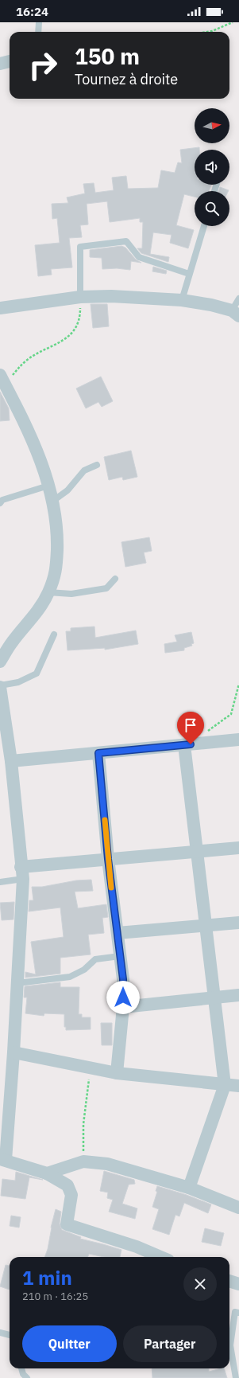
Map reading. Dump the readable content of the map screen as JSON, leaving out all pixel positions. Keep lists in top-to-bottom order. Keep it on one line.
{"north":"right","page":{"status":"16:24","turn":["150 m","Tournez à droite"],"heading":["1 min","210 m · 16:25"],"buttons":["Quitter","Partager"]}}
